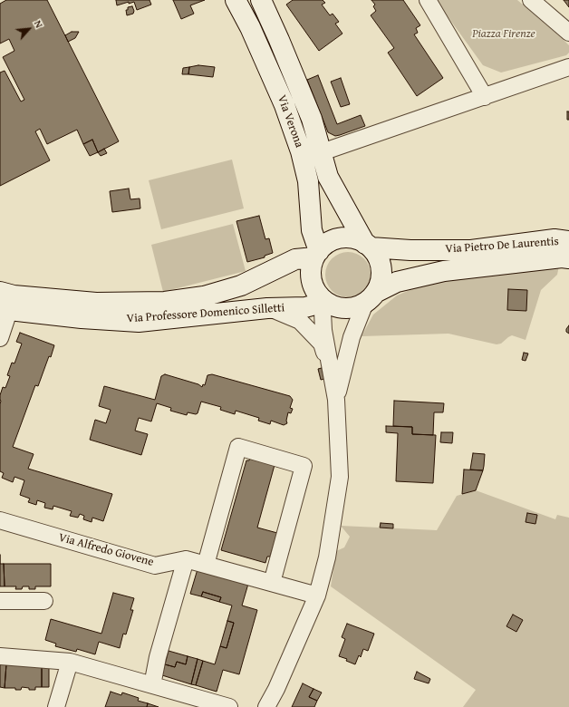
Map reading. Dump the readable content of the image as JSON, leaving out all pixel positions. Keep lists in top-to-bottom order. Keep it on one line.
{"streets":{"main road":["Via Verona","Via Pietro De Laurentis","Via Professore Domenico Silletti"],"street":["Via Alfredo Giovene"]},"crossings":[["Via Verona","Via Pietro De Laurentis"],["Via Verona","Via Professore Domenico Silletti"],["Via Pietro De Laurentis","Via Professore Domenico Silletti"]],"parks":["Piazza Firenze"],"north":"top right"}
